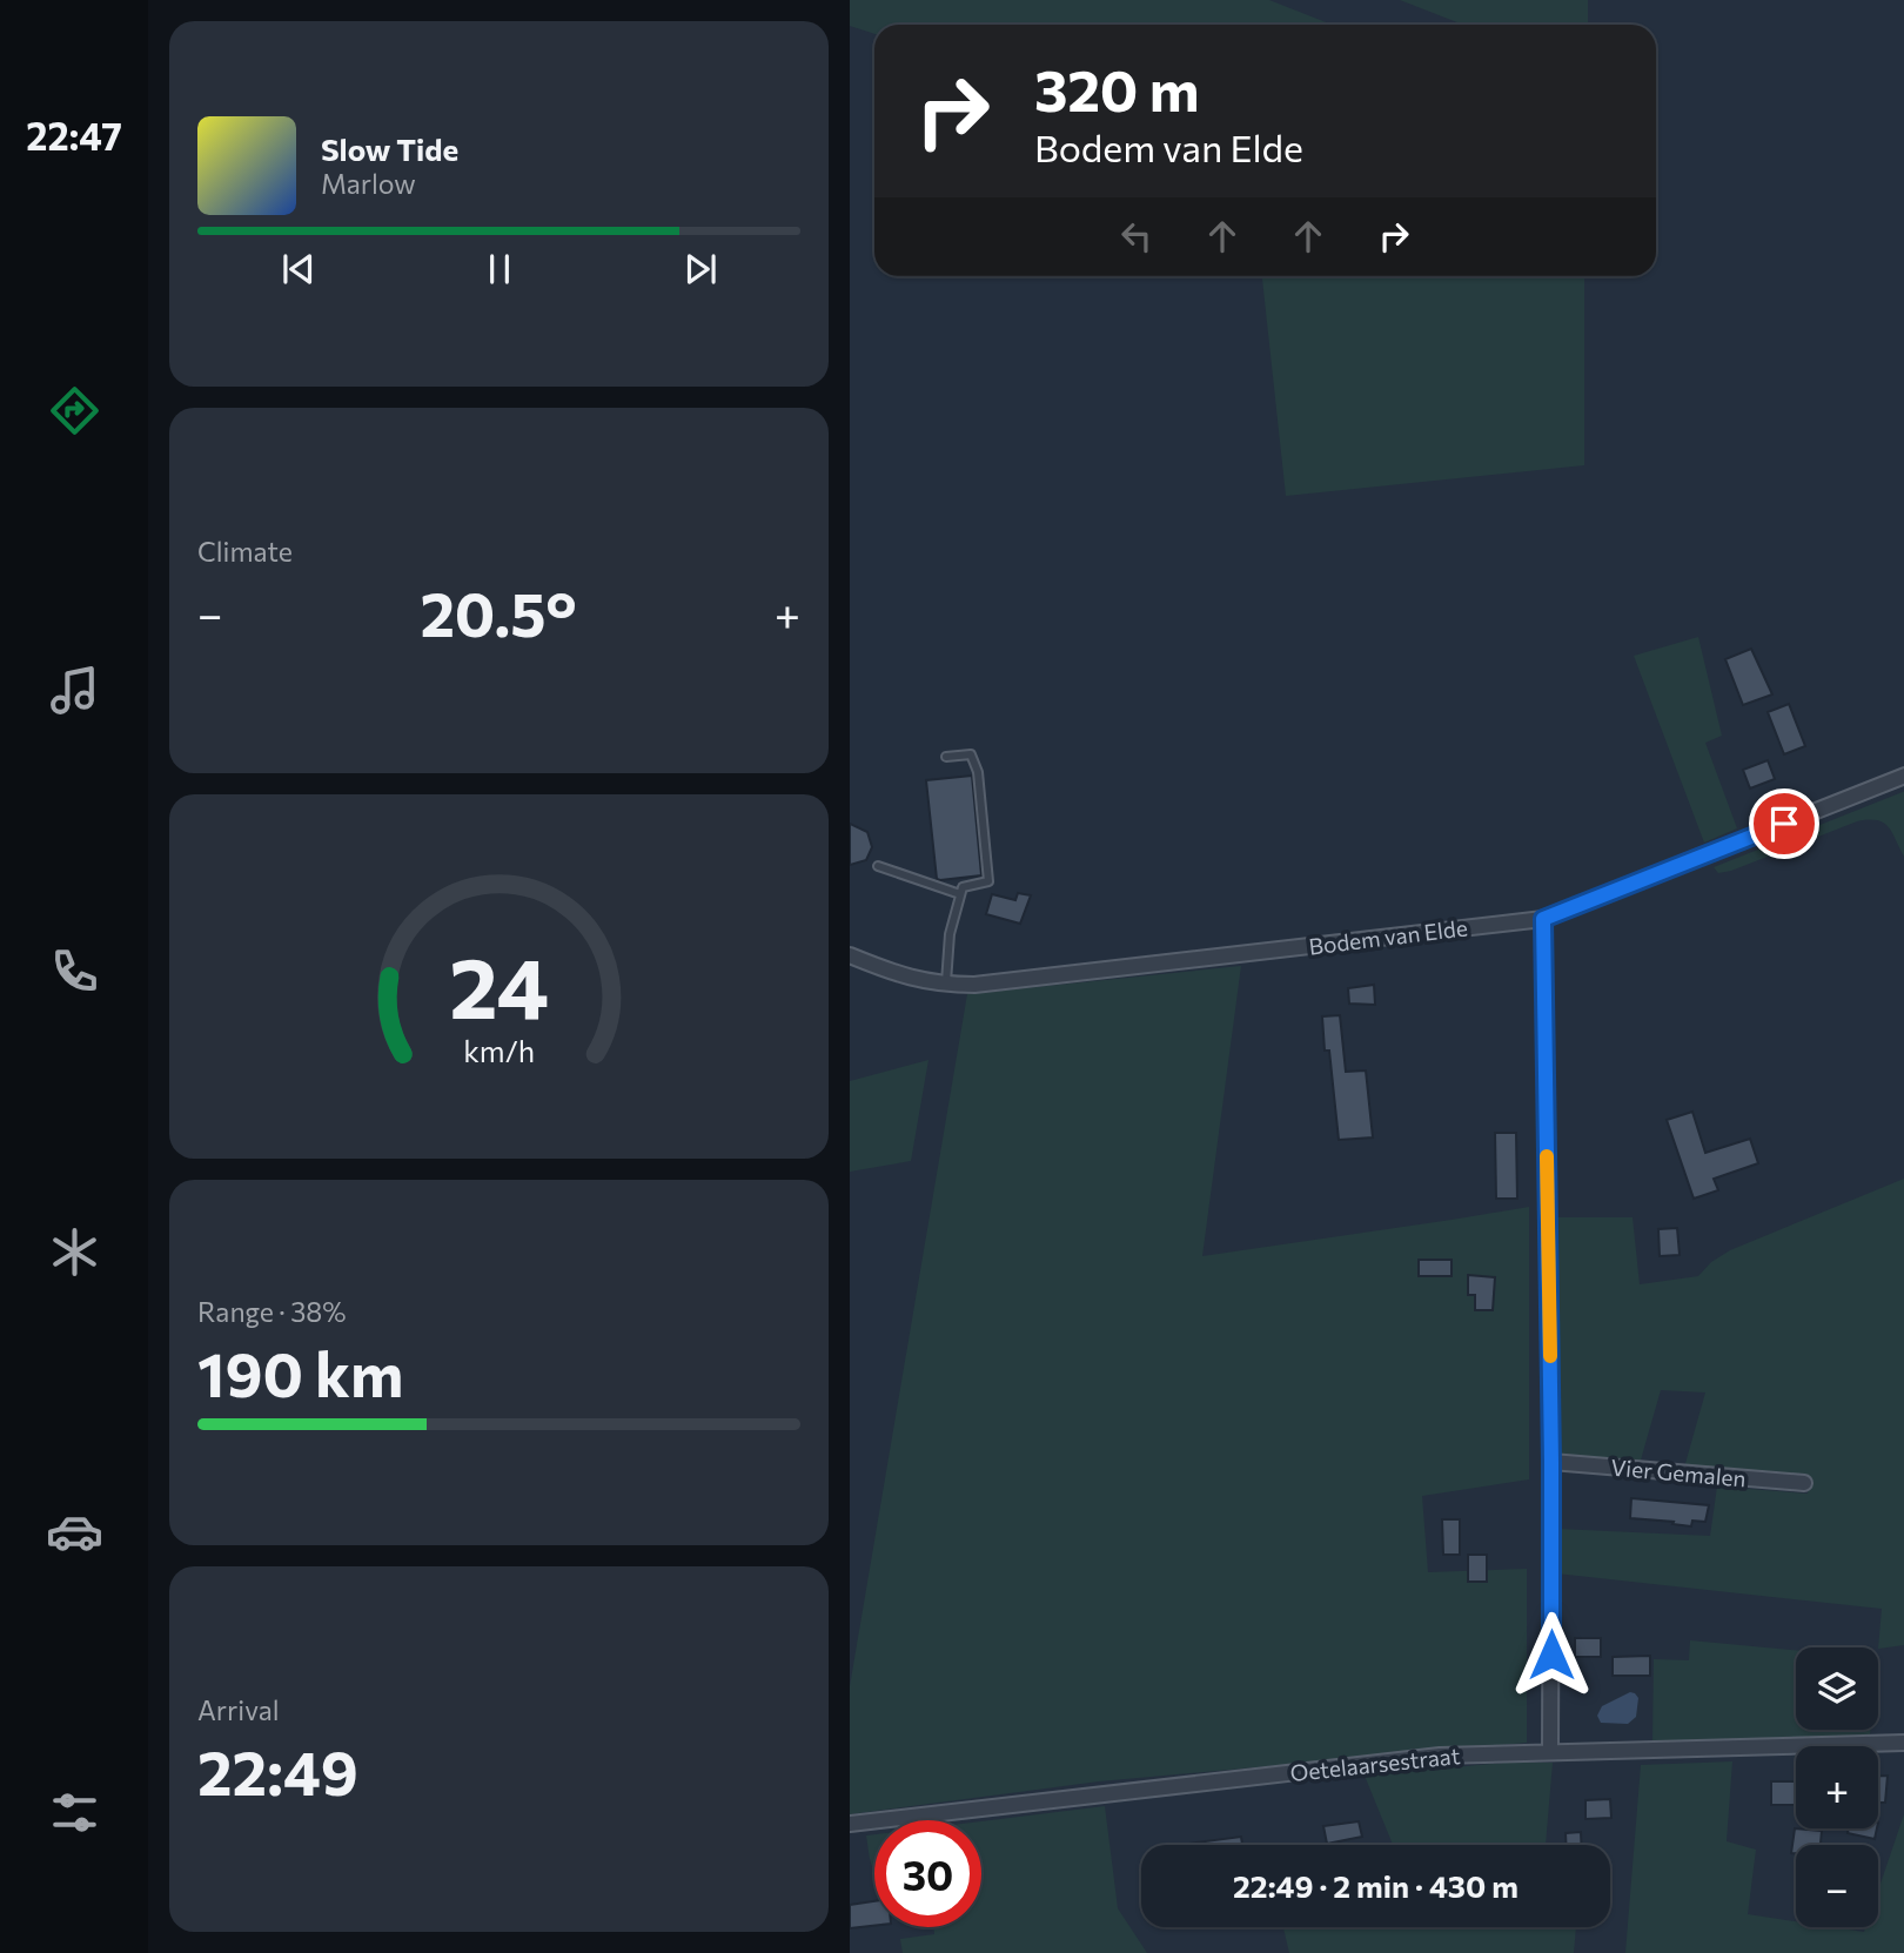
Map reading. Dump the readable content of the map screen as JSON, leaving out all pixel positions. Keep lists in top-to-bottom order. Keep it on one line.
{"streets":{"street":["Bodem van Elde","Vier Gemalen","Oetelaarsestraat"]},"page":{"tabs":"22:47","turn":["320 m","Bodem van Elde"],"song":["Slow Tide","Marlow"],"tile":["Climate",["Range · 38%","190 km"],["Arrival","22:49"]],"heat":["−","20.5°","+"],"map_buttons":["+","−"],"limit":"30","trip":"22:49 · 2 min · 430 m","gauge":["24","km/h"]}}
